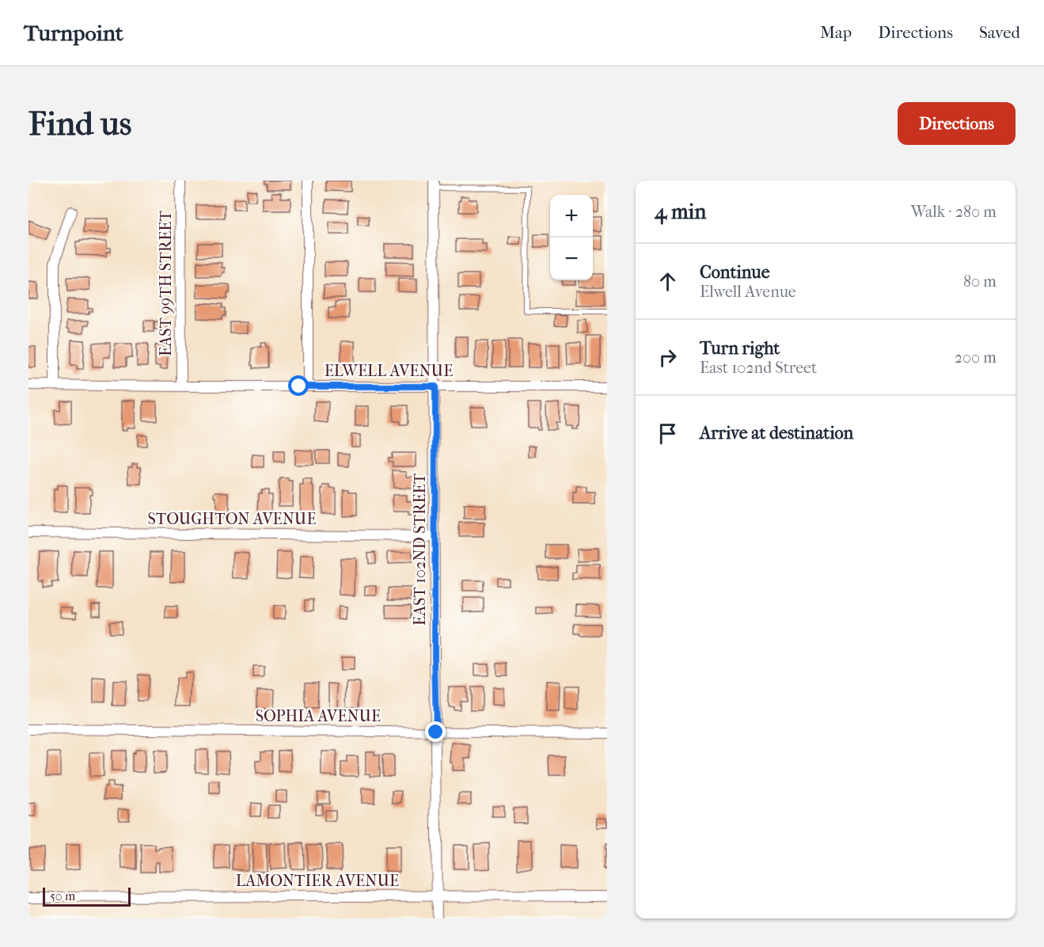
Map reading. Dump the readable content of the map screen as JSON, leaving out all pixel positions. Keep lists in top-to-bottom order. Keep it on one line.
{"streets":{"street":["EAST 99TH STREET","ELWELL AVENUE","STOUGHTON AVENUE","EAST 102ND STREET","SOPHIA AVENUE","LAMONTIER AVENUE"]},"crossings":[["EAST 99TH STREET","ELWELL AVENUE"],["ELWELL AVENUE","EAST 102ND STREET"],["STOUGHTON AVENUE","EAST 102ND STREET"],["EAST 102ND STREET","SOPHIA AVENUE"],["EAST 102ND STREET","LAMONTIER AVENUE"]],"scale_bar":"50 m","page":{"header":"Turnpoint","nav":["Map","Directions","Saved"],"buttons":"Directions","title":"Find us","heading":["4 min","Walk · 280 m"],"map_buttons":["+","−"],"list":[["Continue","Elwell Avenue","80 m"],["Turn right","East 102nd Street","200 m"],"Arrive at destination"],"scale":"50 m"}}
